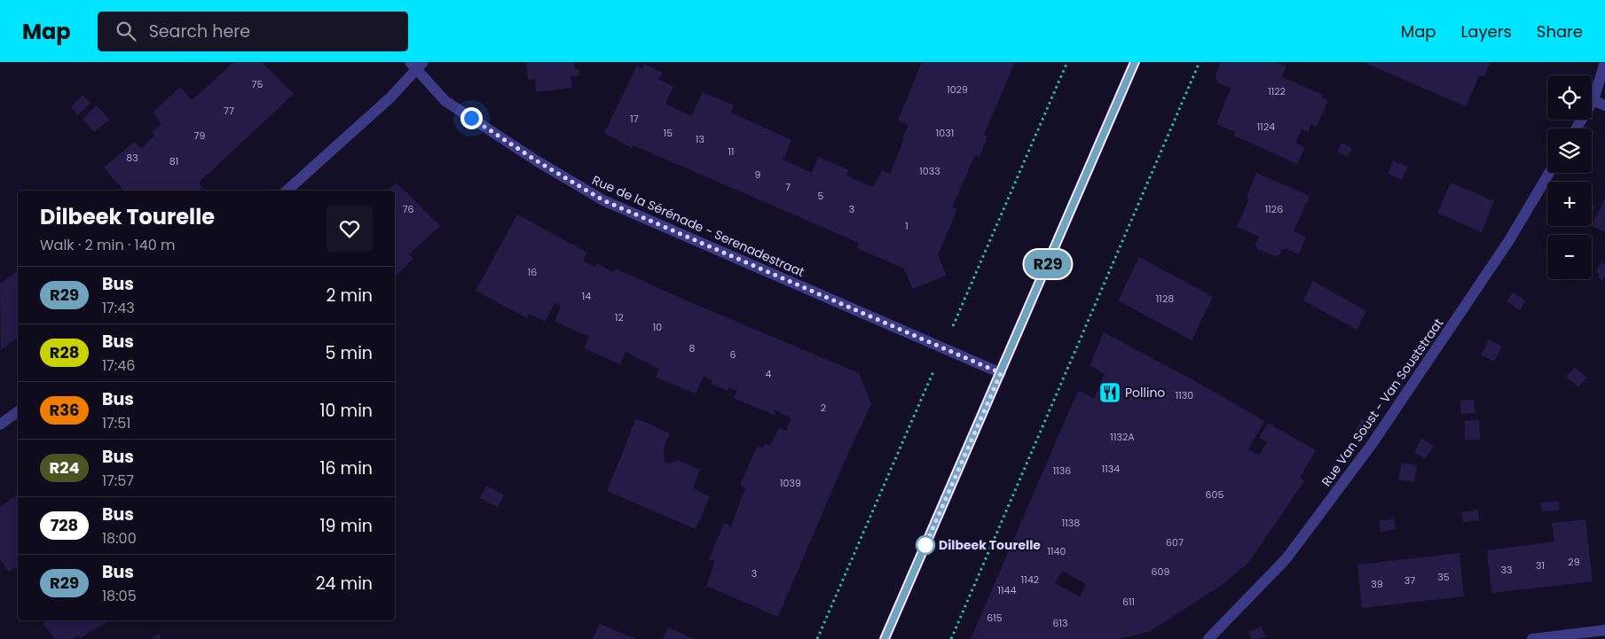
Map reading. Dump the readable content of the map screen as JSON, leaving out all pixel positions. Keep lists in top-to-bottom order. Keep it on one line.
{"streets":{"street":["Rue de la Sérénade - Serenadestraat","Rue Van Soust - Van Souststraat"]},"places":{"restaurant":["Pollino"],"other":["Dilbeek Tourelle"]},"lines":["bus line R29"],"house_numbers":["75","1029","1122","77","17","1124","15","1031","79","13","11","83","81","1033","9","7","5","76","3","1126","1","16","14","1128","12","10","8","6","4","1130","2","1132A","1134","1136","1039","605","1138","607","1140","29","31","33","609","3","35","1142","37","39","1144","611","615","613"],"page":{"header":"Map","search":"Search here","nav":["Map","Layers","Share"],"on_map":"R29","map_buttons":["+","−"],"heading":["Dilbeek Tourelle","Walk · 2 min · 140 m"],"list":[{"mark":"R29","name":"Bus","note":"17:43","value":"2 min"},{"mark":"R28","name":"Bus","note":"17:46","value":"5 min"},{"mark":"R36","name":"Bus","note":"17:51","value":"10 min"},{"mark":"R24","name":"Bus","note":"17:57","value":"16 min"},{"mark":"728","name":"Bus","note":"18:00","value":"19 min"},{"mark":"R29","name":"Bus","note":"18:05","value":"24 min"}]}}
